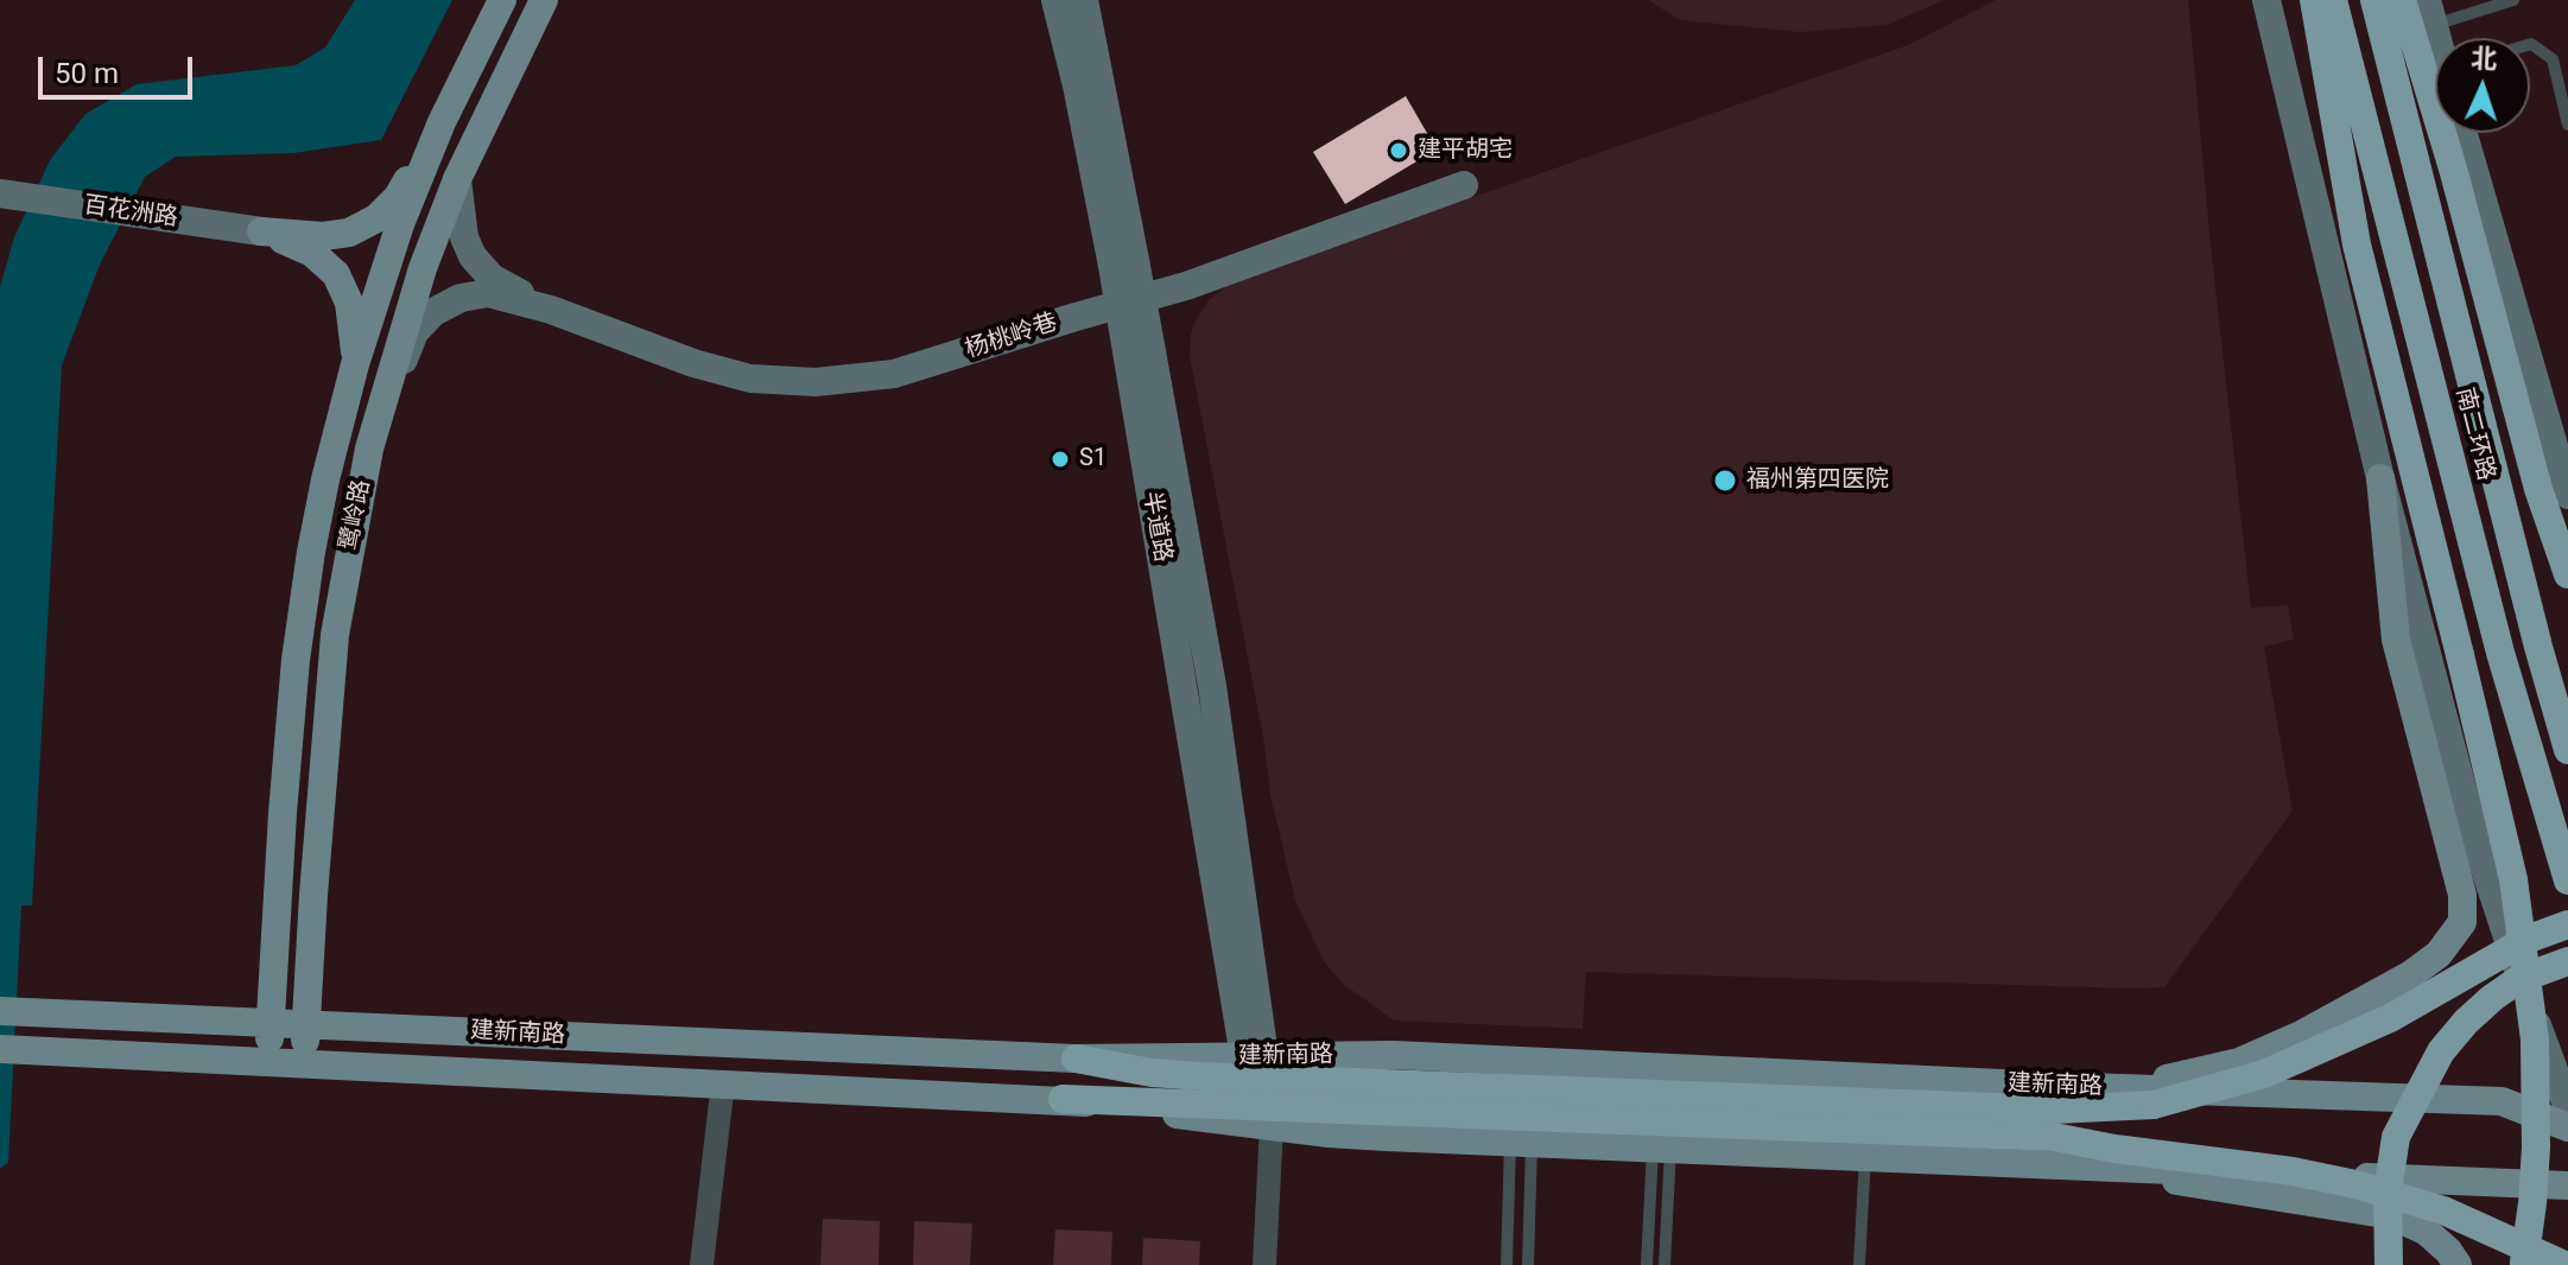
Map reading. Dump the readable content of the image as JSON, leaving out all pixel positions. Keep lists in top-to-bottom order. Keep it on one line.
{"streets":{"highway":["南二环路"],"main road":["百花洲路","杨桃岭巷","鹭岭路","半道路","建新南路"]},"crossings":[["杨桃岭巷","半道路"],["鹭岭路","建新南路"],["半道路","建新南路"]],"places":["建平胡宅","S1","福州第四医院"],"scale_bar":"50 m","north":"top"}
